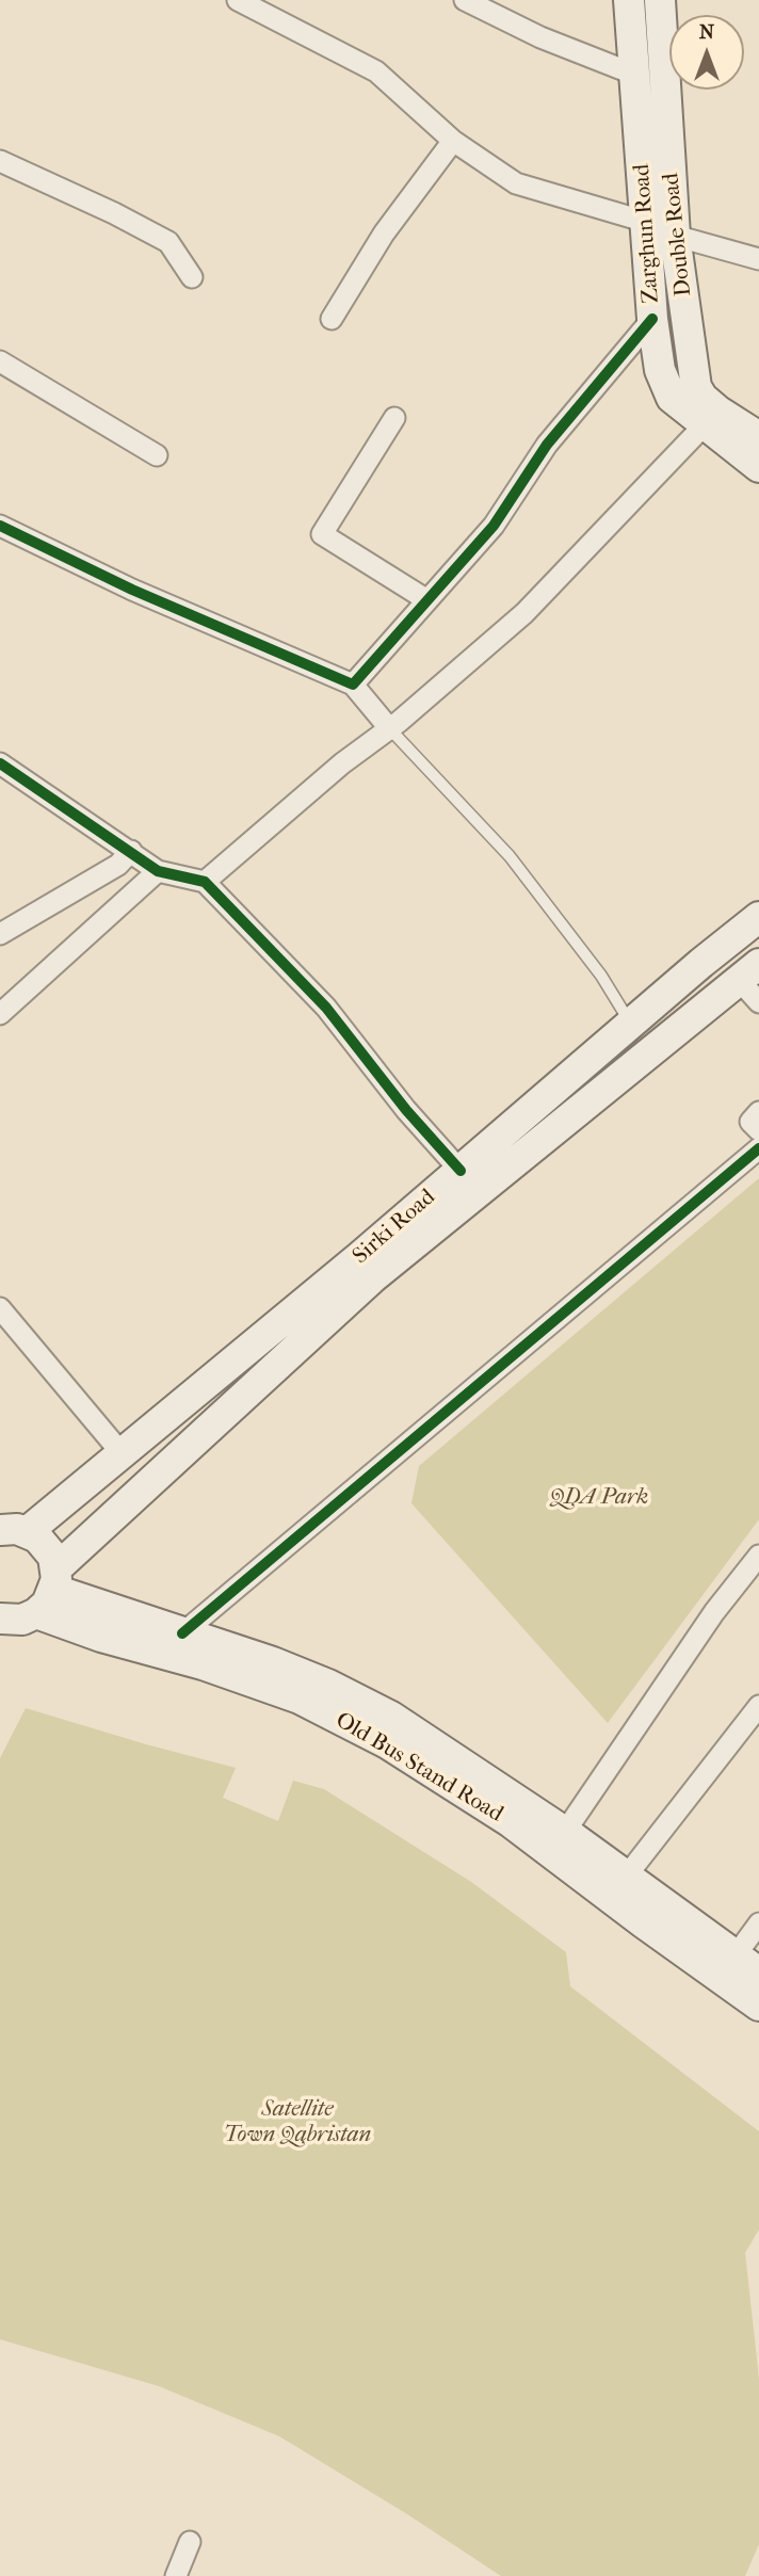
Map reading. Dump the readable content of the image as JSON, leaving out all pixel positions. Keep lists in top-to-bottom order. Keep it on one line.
{"streets":{"main road":["Zarghun Road","Double Road","Sirki Road","Old Bus Stand Road"]},"crossings":[["Zarghun Road","Double Road"],["Sirki Road","Old Bus Stand Road"]],"parks":["QDA Park","Satellite Town Qabristan"],"north":"top"}
